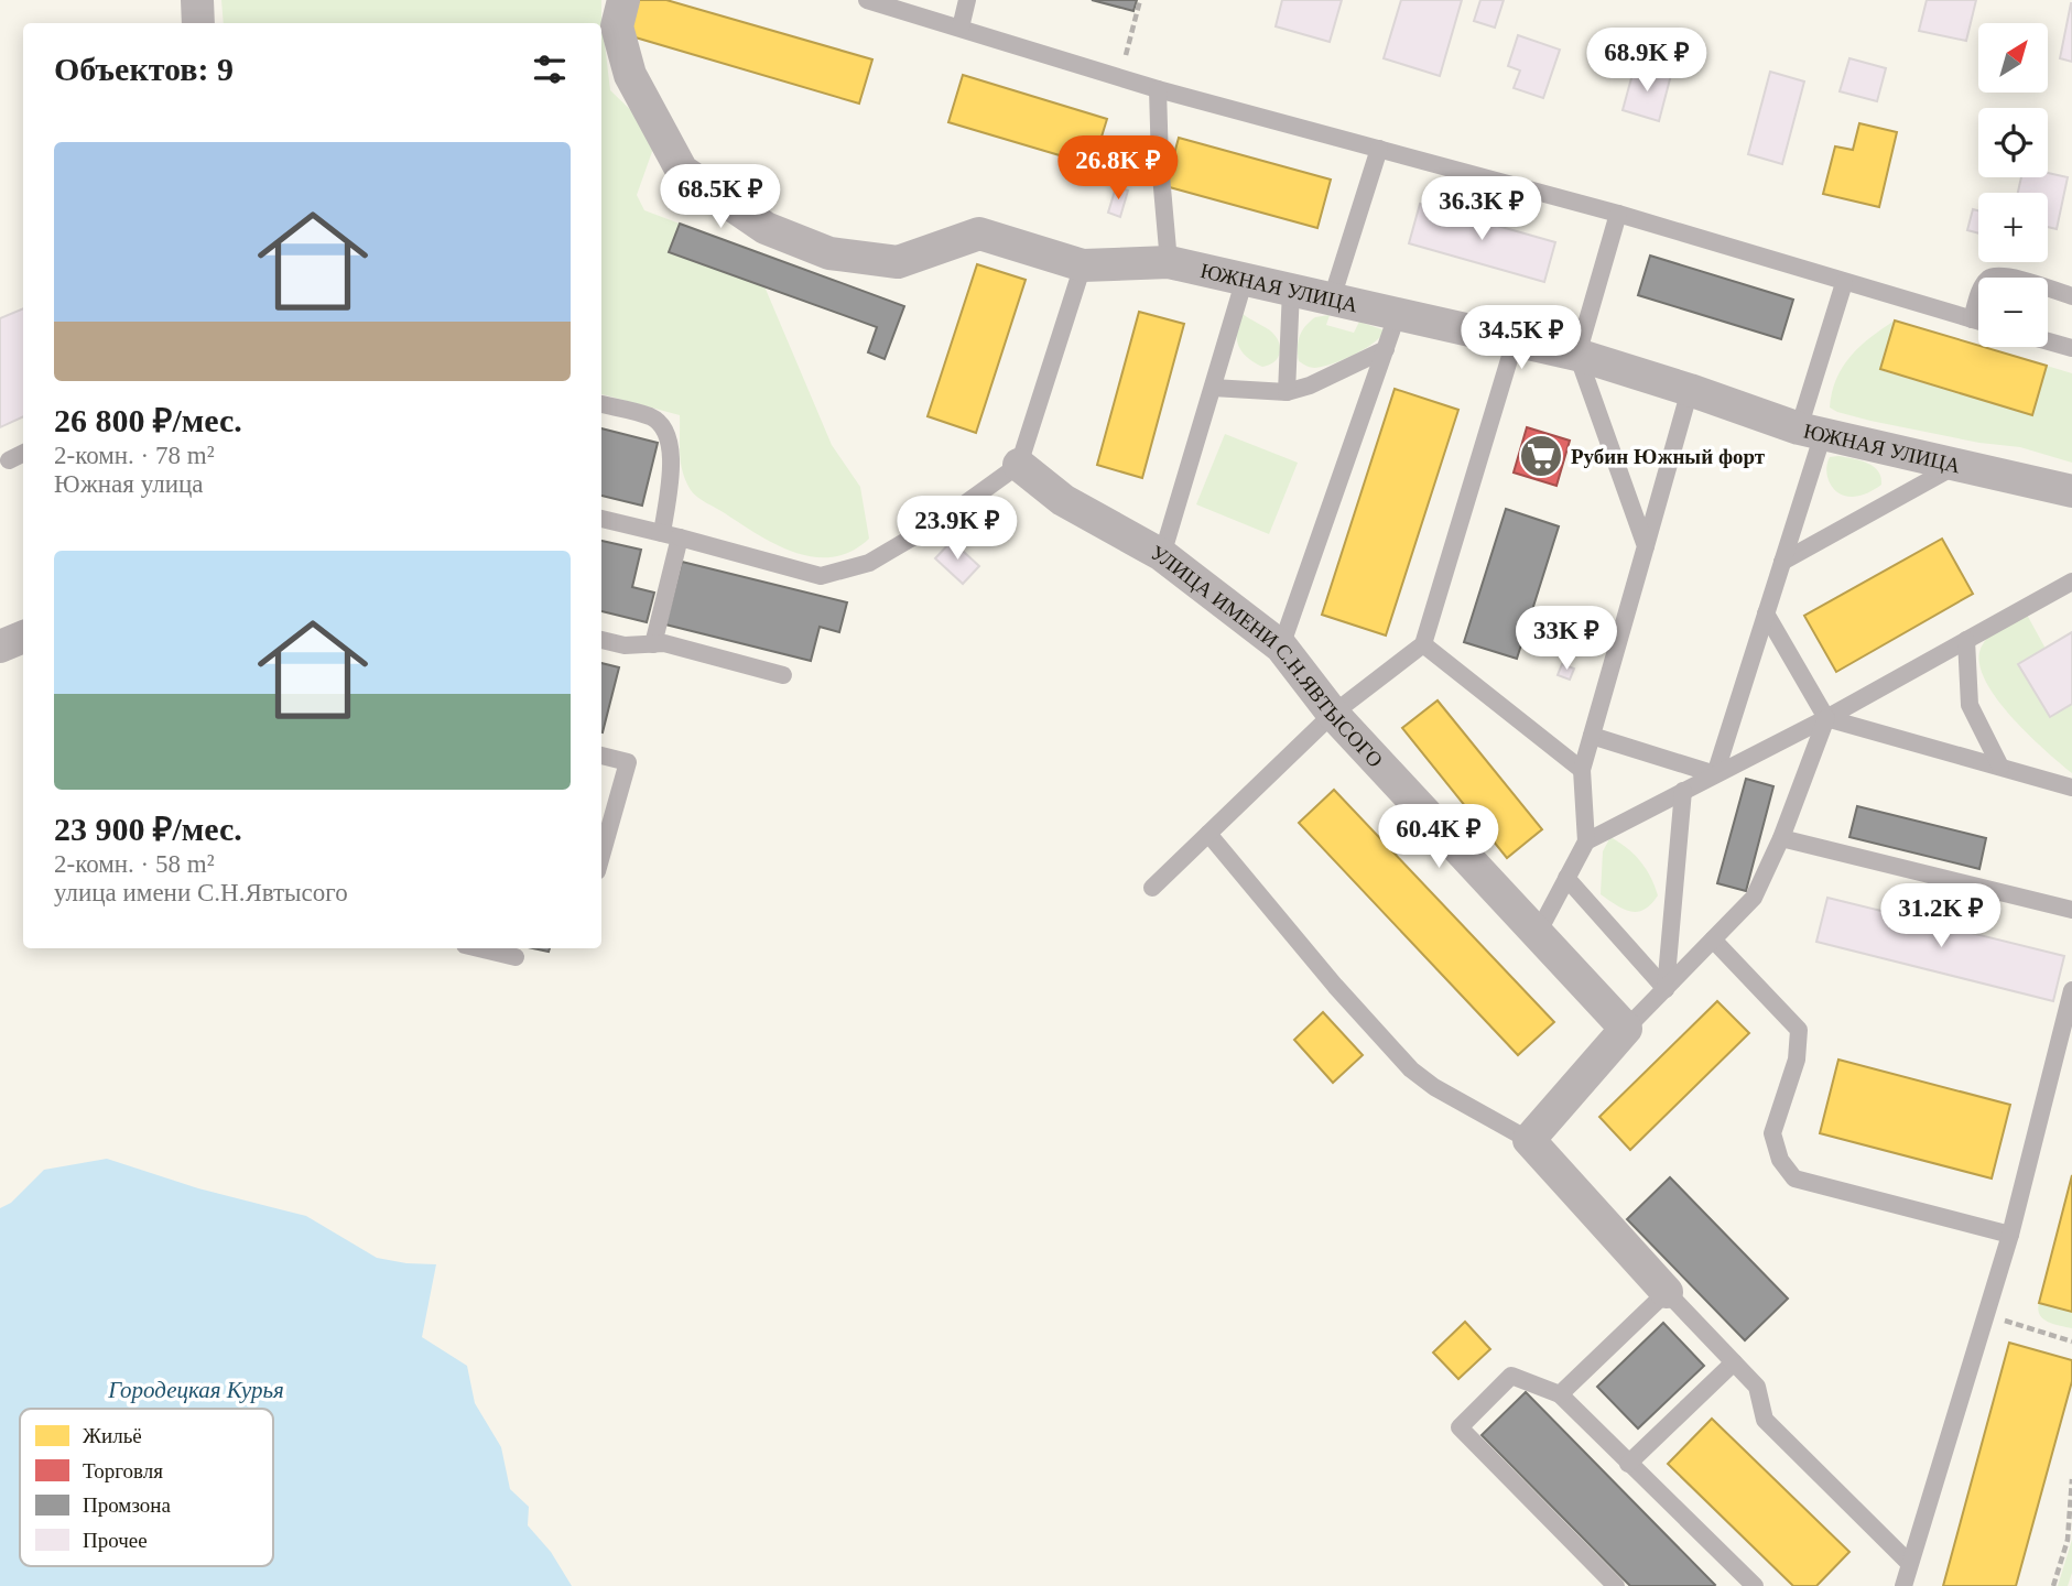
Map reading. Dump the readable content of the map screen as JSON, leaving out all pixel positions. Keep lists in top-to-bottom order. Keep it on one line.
{"streets":{"street":["ЮЖНАЯ УЛИЦА","УЛИЦА ИМЕНИ С.Н.ЯВТЫСОГО"]},"water":["Городецкая Курья"],"places":{"supermarket":["Рубин Южный форт"]},"legend":["Жильё","Торговля","Промзона","Прочее"],"north":"top right","page":{"map_buttons":["+","−"],"heading":"Объектов: 9","price":["68.9K ₽","26.8K ₽","68.5K ₽","36.3K ₽","34.5K ₽","23.9K ₽","33K ₽","60.4K ₽","31.2K ₽"],"list":[{"name":"26 800 ₽/мес.","note":"2-комн. · 78 m² · Южная улица"},{"name":"23 900 ₽/мес.","note":"2-комн. · 58 m² · улица имени С.Н.Явтысого"}]}}
